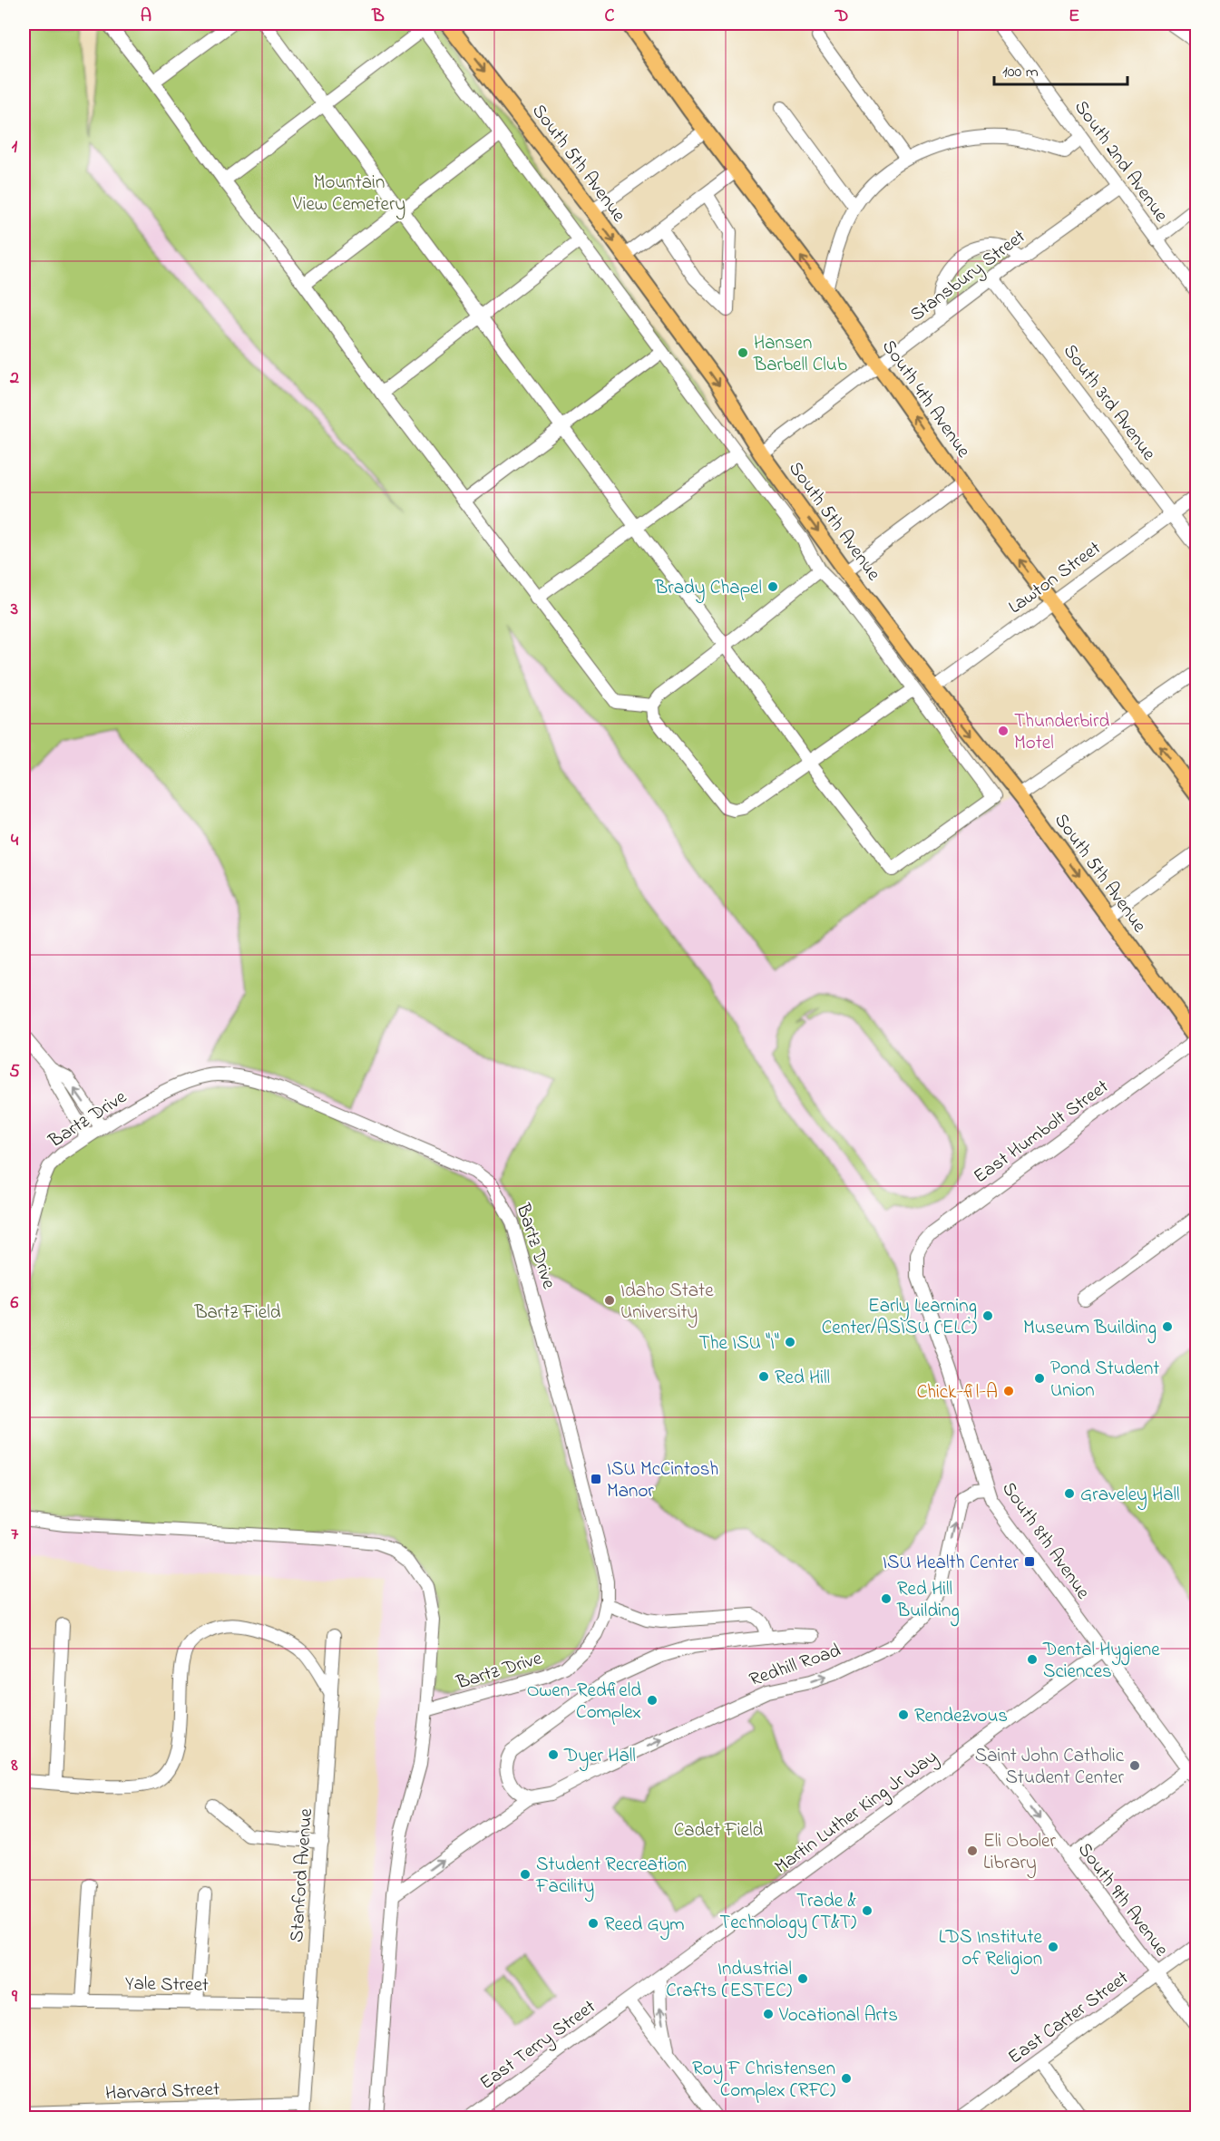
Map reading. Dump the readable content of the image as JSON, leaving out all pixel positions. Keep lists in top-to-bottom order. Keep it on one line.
{"streets":{"main road":["South 5th Avenue","South 4th Avenue"],"street":["South 2nd Avenue","Stansbury Street","South 3rd Avenue","Lawton Street","Bartz Drive","East Humbolt Street","South 8th Avenue","Redhill Road","Martin Luther King Jr Way","Stanford Avenue","South 9th Avenue","Yale Street","East Carter Street","East Terry Street","Harvard Street"]},"crossings":[["South 2nd Avenue","Stansbury Street"],["South 5th Avenue","Stansbury Street"],["South 5th Avenue","Lawton Street"],["South 5th Avenue","East Humbolt Street"],["Stansbury Street","South 4th Avenue"],["Stansbury Street","South 3rd Avenue"],["South 4th Avenue","Lawton Street"],["South 3rd Avenue","Lawton Street"],["Bartz Drive","Redhill Road"],["East Humbolt Street","South 8th Avenue"],["South 8th Avenue","Redhill Road"],["South 8th Avenue","Martin Luther King Jr Way"],["Martin Luther King Jr Way","South 9th Avenue"],["Martin Luther King Jr Way","East Terry Street"],["Stanford Avenue","Yale Street"],["Stanford Avenue","Harvard Street"],["South 9th Avenue","East Carter Street"]],"one_way":["South 5th Avenue","South 4th Avenue","Redhill Road","South 9th Avenue"],"parks":["Mountain View Cemetery","Bartz Field","Cadet Field"],"places":{"other":["Hansen Barbell Club","Brady Chapel","Thunderbird Motel","Idaho State University","Early Learning Center/ASISU (ELC)","Museum Building","The ISU \"I\"","Red Hill","Pond Student Union","Chick-fil-A","Graveley Hall","Red Hill Building","Dental Hygiene Sciences","Owen-Redfield Complex","Rendezvous","Dyer Hall","Saint John Catholic Student Center","Eli Oboler Library","Student Recreation Facility","Trade & Technology (T&T)","Reed Gym","LDS Institute of Religion","Industrial Crafts (ESTEC)","Vocational Arts","Roy F Christensen Complex (RFC)"],"transit":["ISU McCintosh Manor","ISU Health Center"]},"scale_bar":"100 m","grid":{"columns":["A","B","C","D","E"],"rows":["1","2","3","4","5","6","7","8","9"]}}
